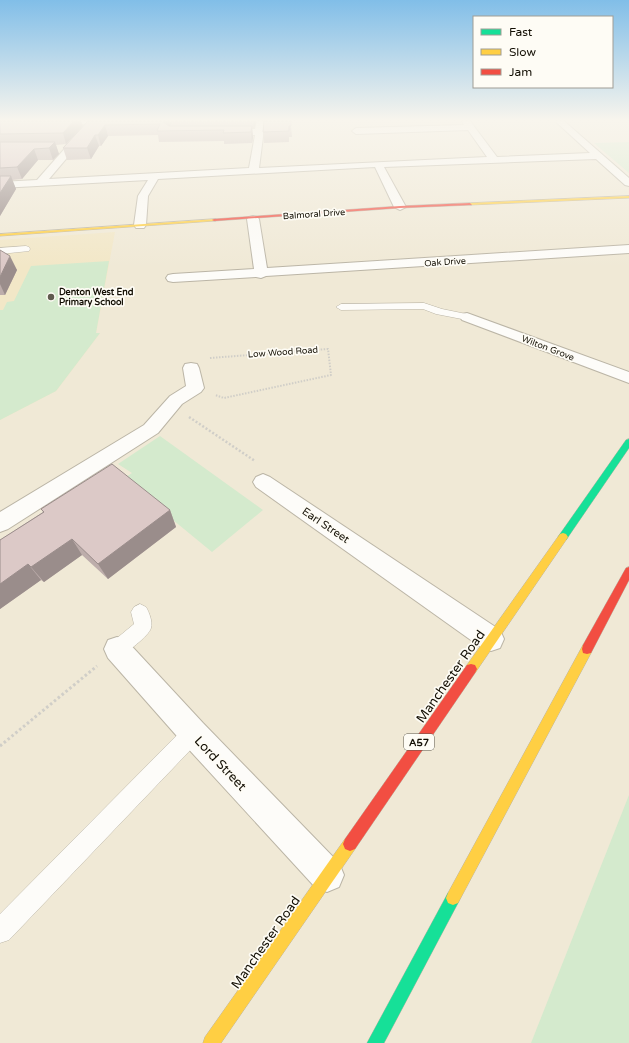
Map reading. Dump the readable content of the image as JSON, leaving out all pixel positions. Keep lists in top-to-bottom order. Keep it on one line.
{"streets":{"main road":["Balmoral Drive","Manchester Road","A57"],"street":["Oak Drive","Wilton Grove","Earl Street","Lord Street"],"path":["Low Wood Road"]},"crossings":[["Earl Street","Manchester Road"],["Manchester Road","Lord Street"]],"places":["Denton West End Primary School"],"legend":["Fast","Slow","Jam"]}
